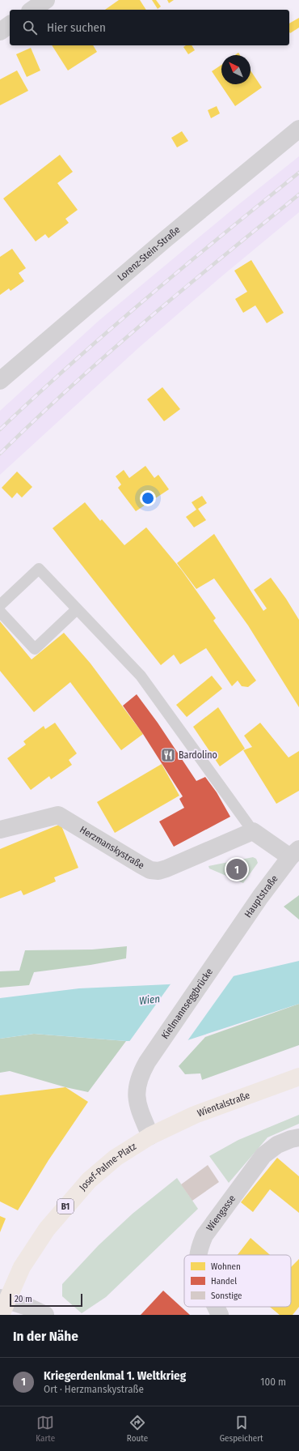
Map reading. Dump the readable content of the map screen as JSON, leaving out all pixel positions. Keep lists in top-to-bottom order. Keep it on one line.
{"streets":{"main road":["Wientalstraße","Josef-Palme-Platz","B1"],"street":["Lorenz-Stein-Straße","Herzmanskystraße","Hauptstraße","Kielmannseggbrücke","Wiengasse"]},"crossings":[["Hauptstraße","Kielmannseggbrücke"],["Kielmannseggbrücke","Wientalstraße"],["Kielmannseggbrücke","Josef-Palme-Platz"],["Wientalstraße","Josef-Palme-Platz"]],"water":["Wien"],"places":{"restaurant":["Bardolino"]},"legend":["Wohnen","Handel","Sonstige"],"scale_bar":"20 m","north":"top left","page":{"search":"Hier suchen","pins":"1","scale":"20 m","heading":"In der Nähe","list":[{"mark":"1","name":"Kriegerdenkmal 1. Weltkrieg","note":"Ort · Herzmanskystraße","value":"100 m"}],"nav":["Karte","Route","Gespeichert"]}}
